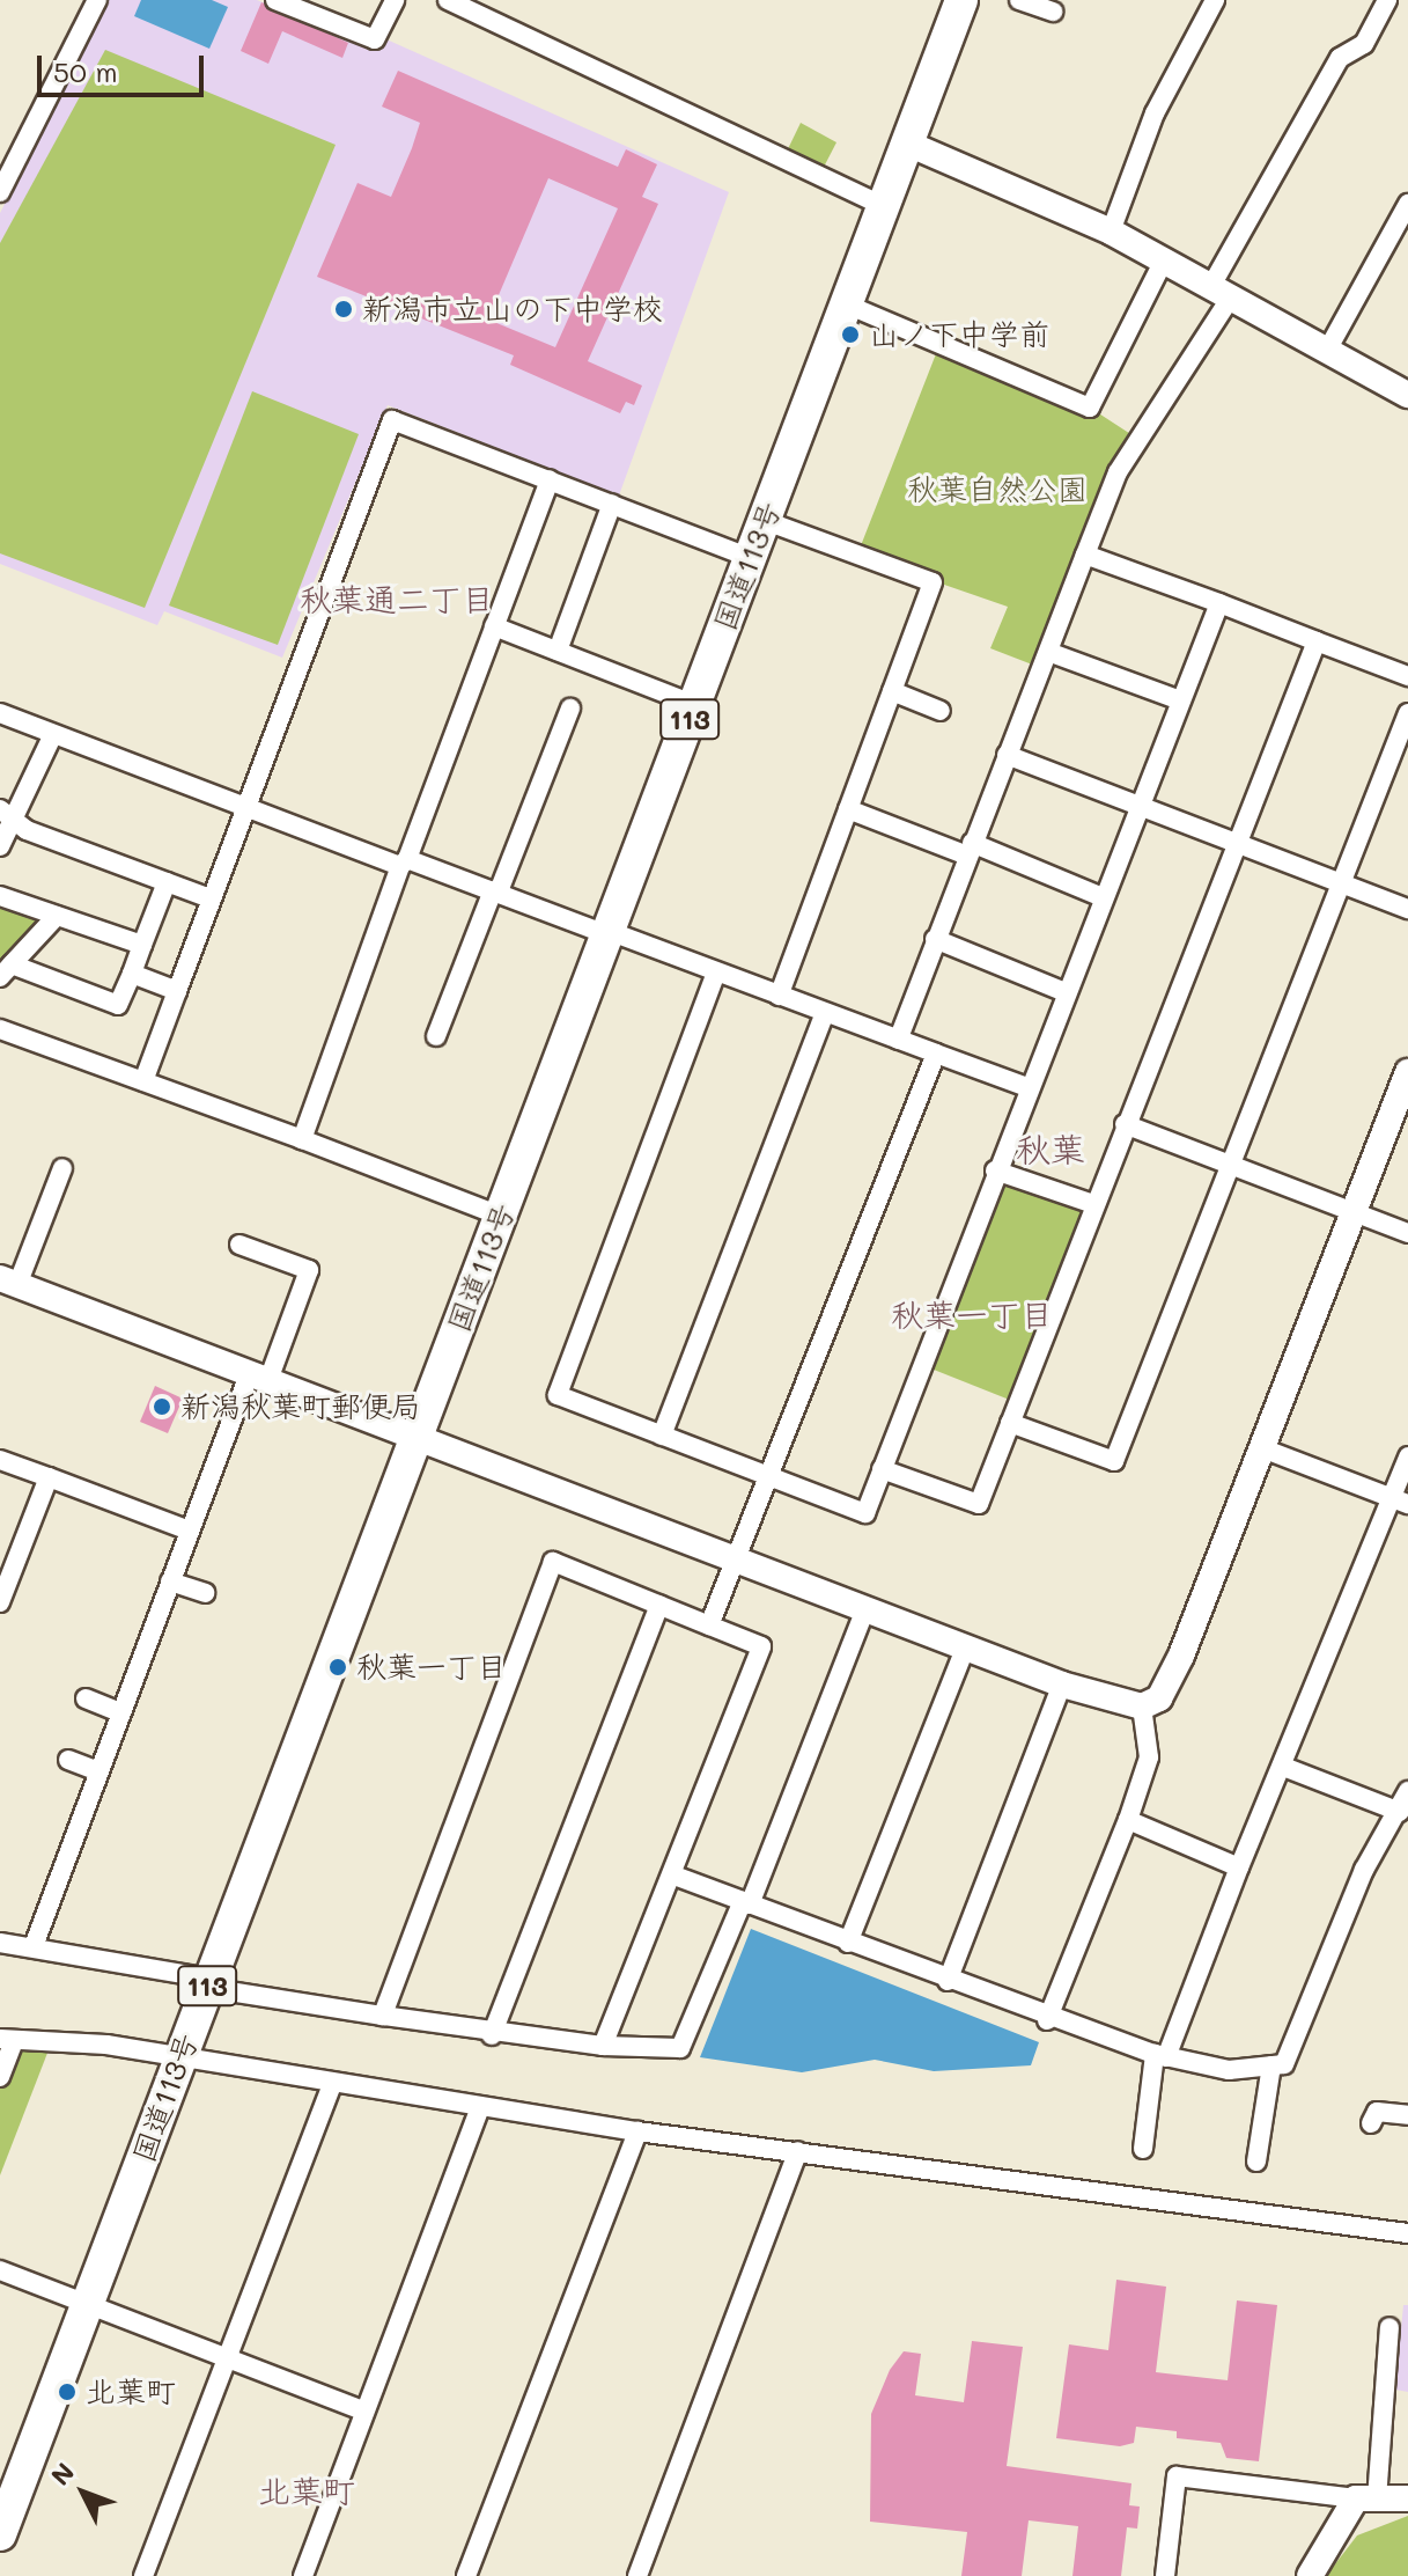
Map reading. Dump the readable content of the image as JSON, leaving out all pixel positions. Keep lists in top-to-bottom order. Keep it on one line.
{"streets":{"highway":["国道113号","113"]},"districts":["秋葉通二丁目","秋葉","秋葉一丁目","北葉町"],"parks":["秋葉自然公園"],"places":["新潟市立山の下中学校","山ノ下中学前","新潟秋葉町郵便局","秋葉一丁目","北葉町"],"scale_bar":"50 m","north":"top left"}
